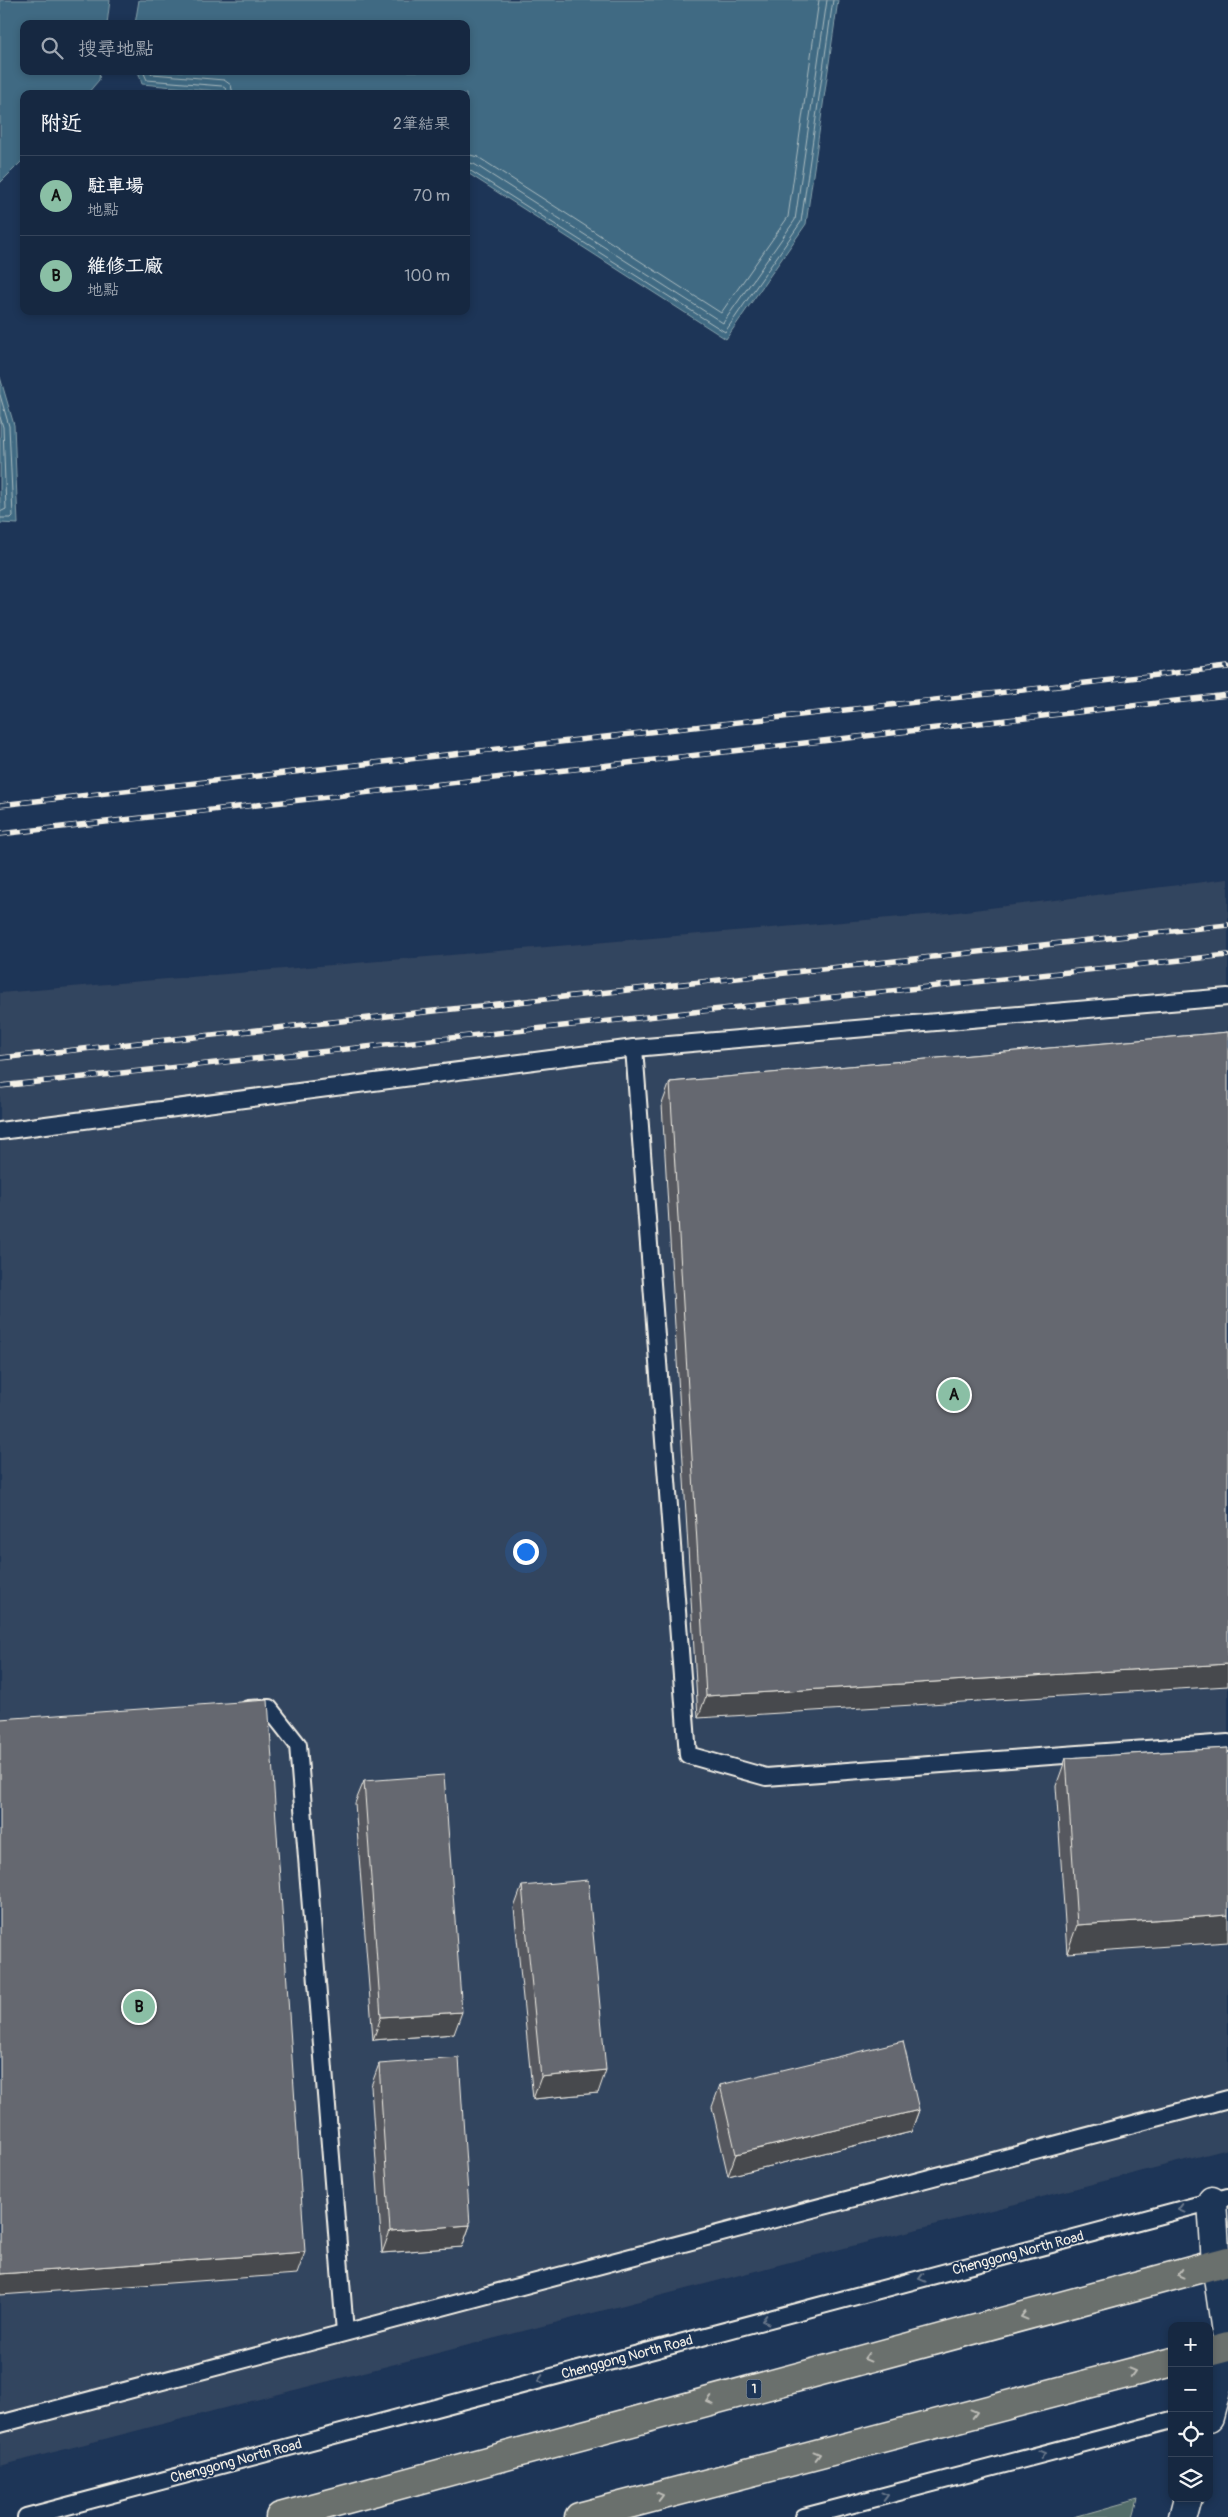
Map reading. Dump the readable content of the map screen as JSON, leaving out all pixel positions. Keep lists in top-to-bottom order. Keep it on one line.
{"streets":{"main road":["1"],"lane":["Chenggong North Road"]},"page":{"search":"搜尋地點","heading":["附近","2筆結果"],"list":[{"mark":"A","name":"駐車場","note":"地點","value":"70 m"},{"mark":"B","name":"維修工廠","note":"地點","value":"100 m"}],"pins":["A","B"],"map_buttons":["+","−"]}}
